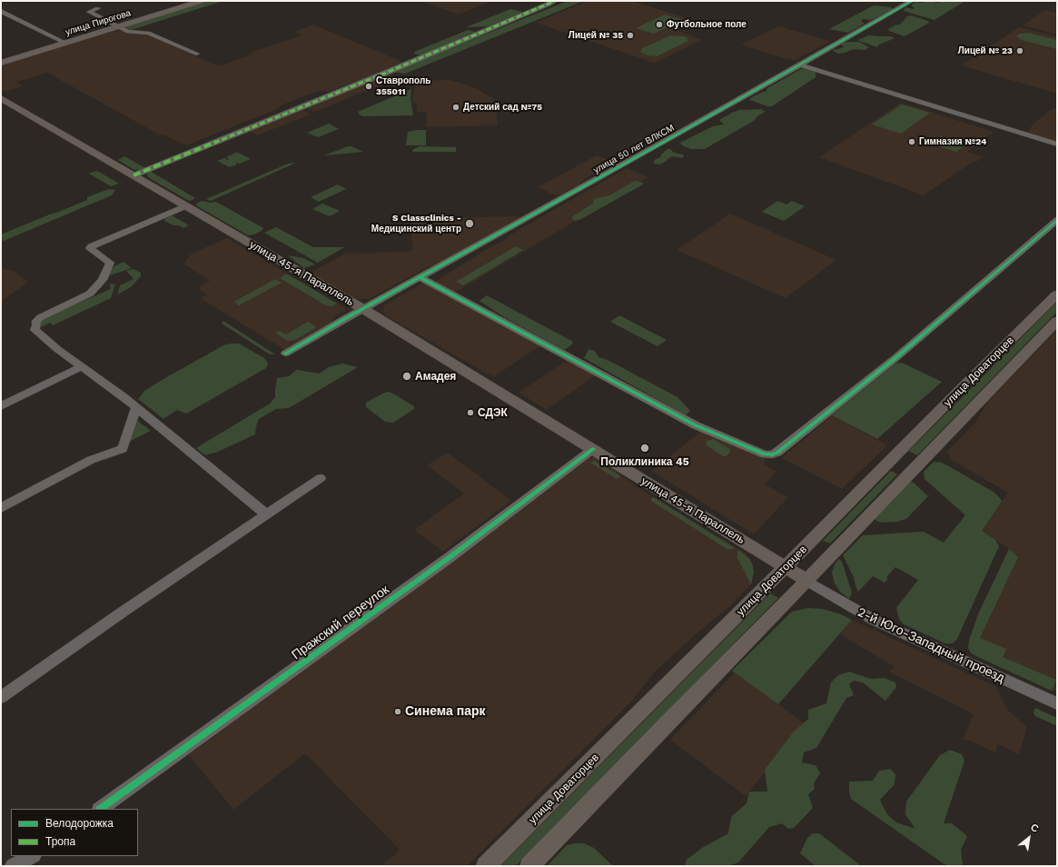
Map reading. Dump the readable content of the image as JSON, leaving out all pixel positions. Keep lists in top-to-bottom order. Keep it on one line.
{"streets":{"main road":["улица Пирогова","улица 45-я Параллель","улица Доваторцев"],"street":["улица 50 лет ВЛКСМ","Пражский переулок","2-й Юго-Западный проезд"]},"crossings":[["улица 50 лет ВЛКСМ","улица 45-я Параллель"],["улица 45-я Параллель","улица Доваторцев"],["улица 45-я Параллель","Пражский переулок"],["улица 45-я Параллель","2-й Юго-Западный проезд"],["улица Доваторцев","2-й Юго-Западный проезд"]],"places":["Футбольное поле","Лицей № 35","Лицей № 23","Ставрополь 355011","Детский сад №75","Гимназия №24","S Classclinics - Медицинский центр","Амадея","СДЭК","Поликлиника 45","Синема парк"],"legend":["Велодорожка","Тропа"],"north":"top right"}
